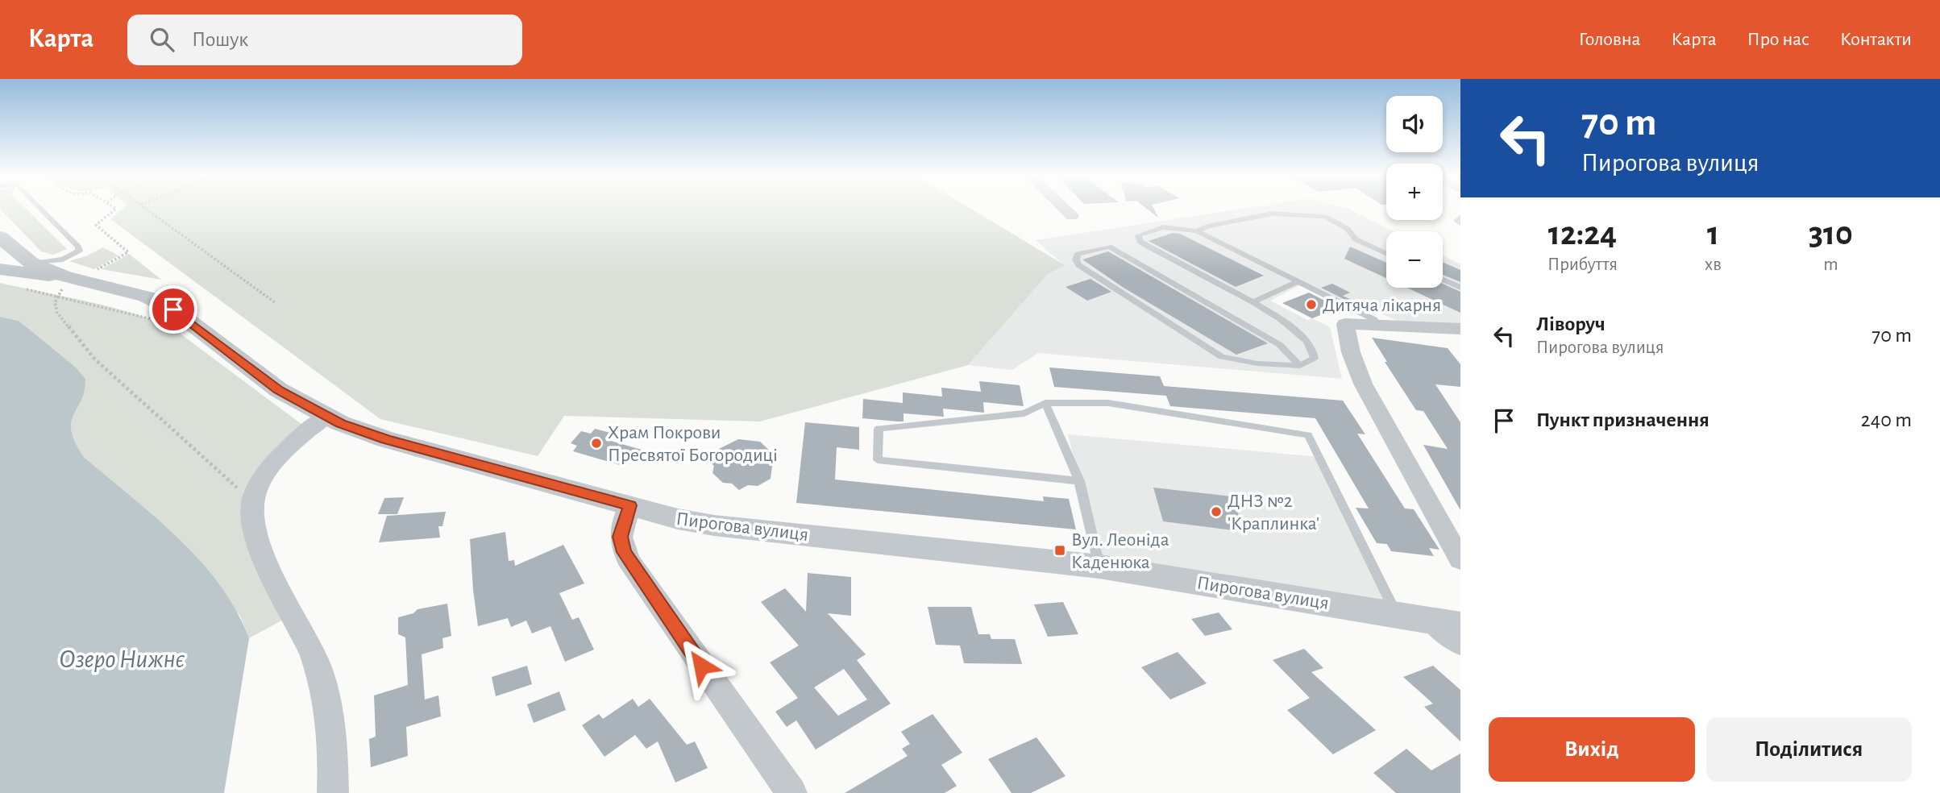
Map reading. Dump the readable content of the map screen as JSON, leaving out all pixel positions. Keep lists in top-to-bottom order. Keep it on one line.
{"streets":{"street":["Пирогова вулиця"]},"water":["Озеро Нижнє"],"places":{"other":["Дитяча лікарня","Храм Покрови Пресвятої Богородиці","ДНЗ №2 'Краплинка'"],"transit":["Вул. Леоніда Каденюка"]},"page":{"header":"Карта","search":"Пошук","nav":["Головна","Карта","Про нас","Контакти"],"turn":["70 m","Пирогова вулиця"],"map_buttons":["+","−"],"eta":["12:24","Прибуття","1","хв","310","m"],"list":[{"name":"Ліворуч","note":"Пирогова вулиця","value":"70 m"},{"name":"Пункт призначення","value":"240 m"}],"buttons":["Вихід","Поділитися"]}}
